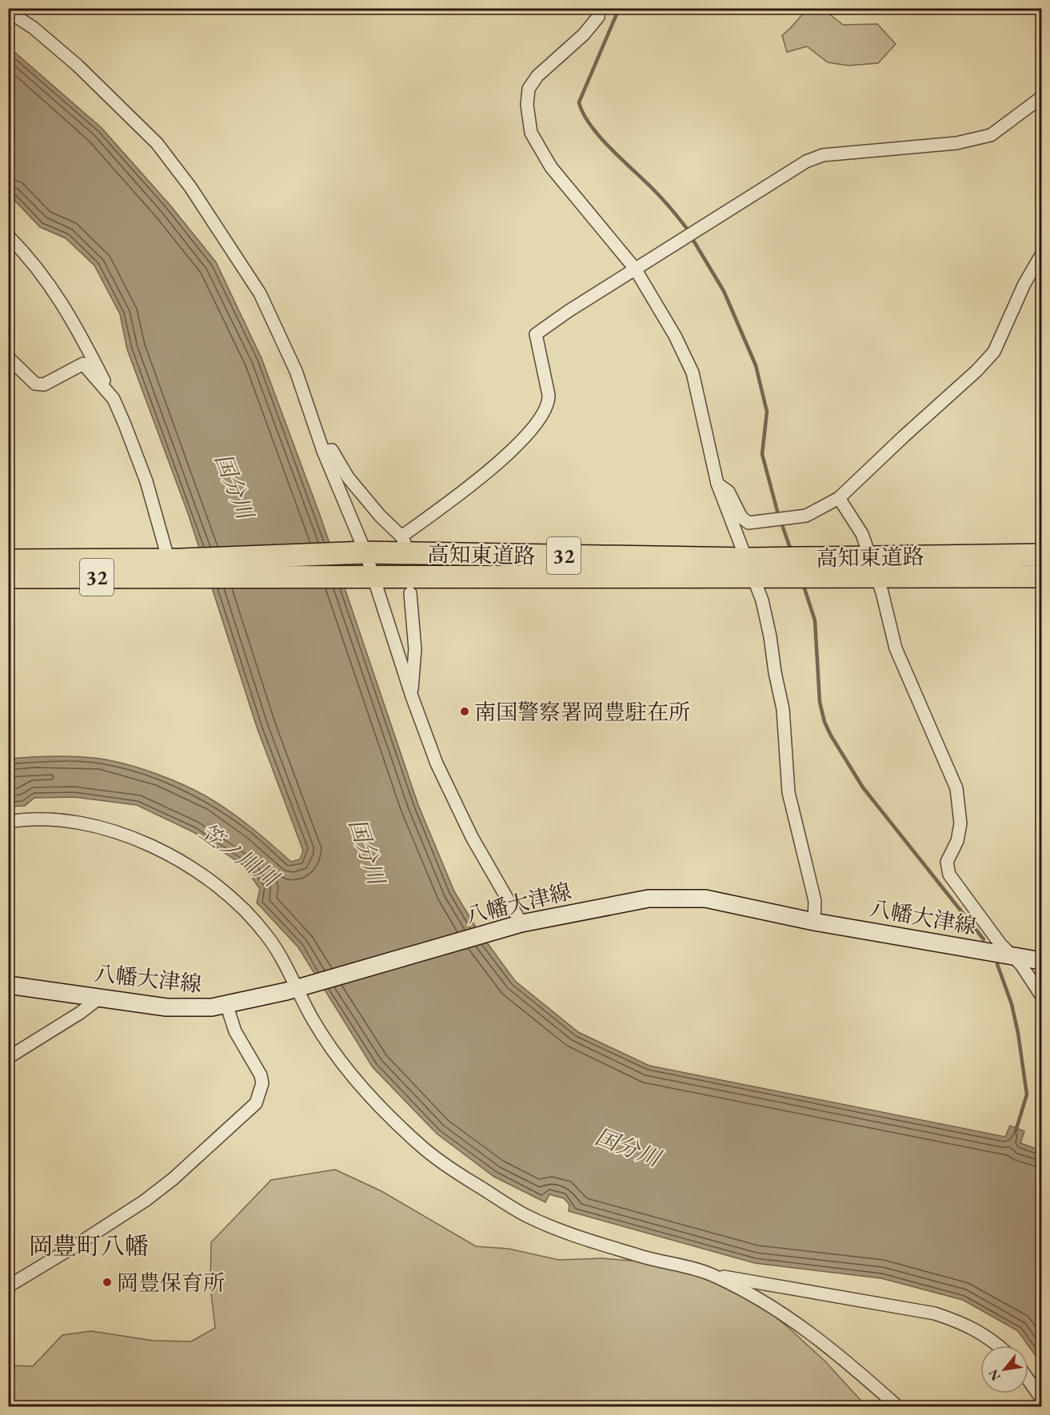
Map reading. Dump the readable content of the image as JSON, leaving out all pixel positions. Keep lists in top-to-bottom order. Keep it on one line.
{"streets":{"highway":["高知東道路","32"],"main road":["八幡大津線"]},"districts":["岡豊町八幡"],"water":["国分川","笠ノ川川"],"places":["南国警察署岡豊駐在所","岡豊保育所"],"north":"bottom left"}
